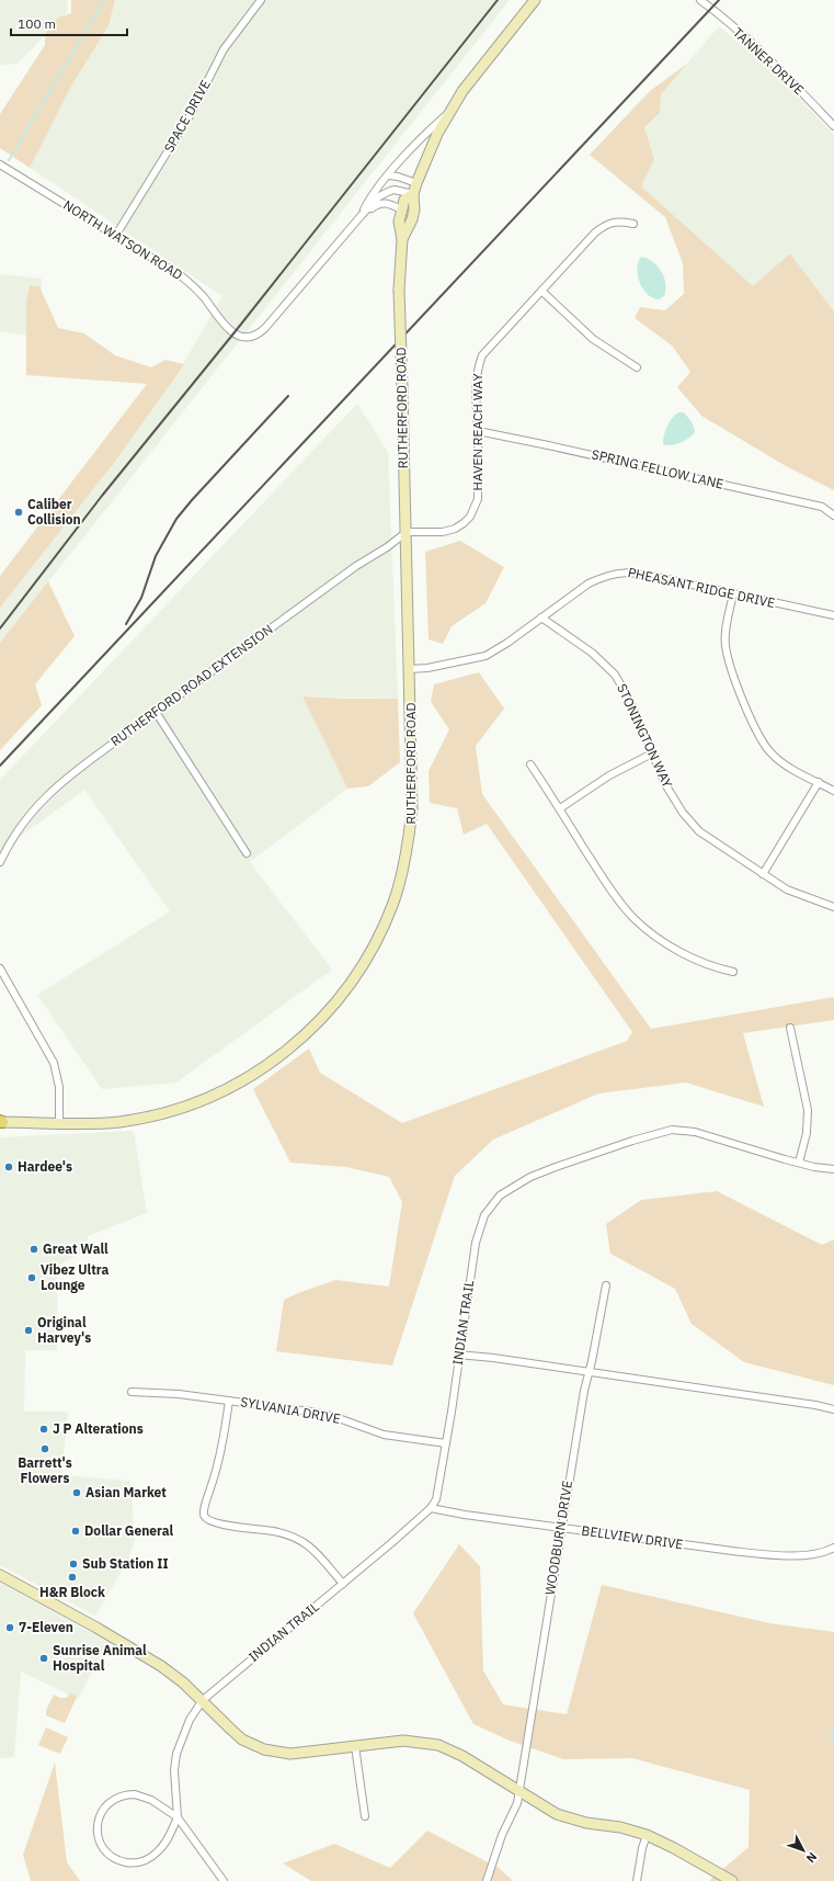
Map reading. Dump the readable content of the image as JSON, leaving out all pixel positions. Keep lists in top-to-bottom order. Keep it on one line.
{"streets":{"street":["TANNER DRIVE","SPACE DRIVE","NORTH WATSON ROAD","RUTHERFORD ROAD","HAVEN REACH WAY","SPRING FELLOW LANE","PHEASANT RIDGE DRIVE","RUTHERFORD ROAD EXTENSION","STONINGTON WAY","INDIAN TRAIL","SYLVANIA DRIVE","WOODBURN DRIVE","BELLVIEW DRIVE"]},"crossings":[["SPACE DRIVE","NORTH WATSON ROAD"],["NORTH WATSON ROAD","RUTHERFORD ROAD"],["RUTHERFORD ROAD","HAVEN REACH WAY"],["RUTHERFORD ROAD","PHEASANT RIDGE DRIVE"],["RUTHERFORD ROAD","RUTHERFORD ROAD EXTENSION"],["HAVEN REACH WAY","SPRING FELLOW LANE"],["HAVEN REACH WAY","RUTHERFORD ROAD EXTENSION"],["PHEASANT RIDGE DRIVE","STONINGTON WAY"],["INDIAN TRAIL","SYLVANIA DRIVE"],["INDIAN TRAIL","BELLVIEW DRIVE"],["WOODBURN DRIVE","BELLVIEW DRIVE"]],"places":["Caliber Collision","Hardee's","Great Wall","Vibez Ultra Lounge","Original Harvey's","J P Alterations","Barrett's Flowers","Asian Market","Dollar General","Sub Station II","H&R Block","7-Eleven","Sunrise Animal Hospital"],"scale_bar":"100 m","north":"bottom right"}
